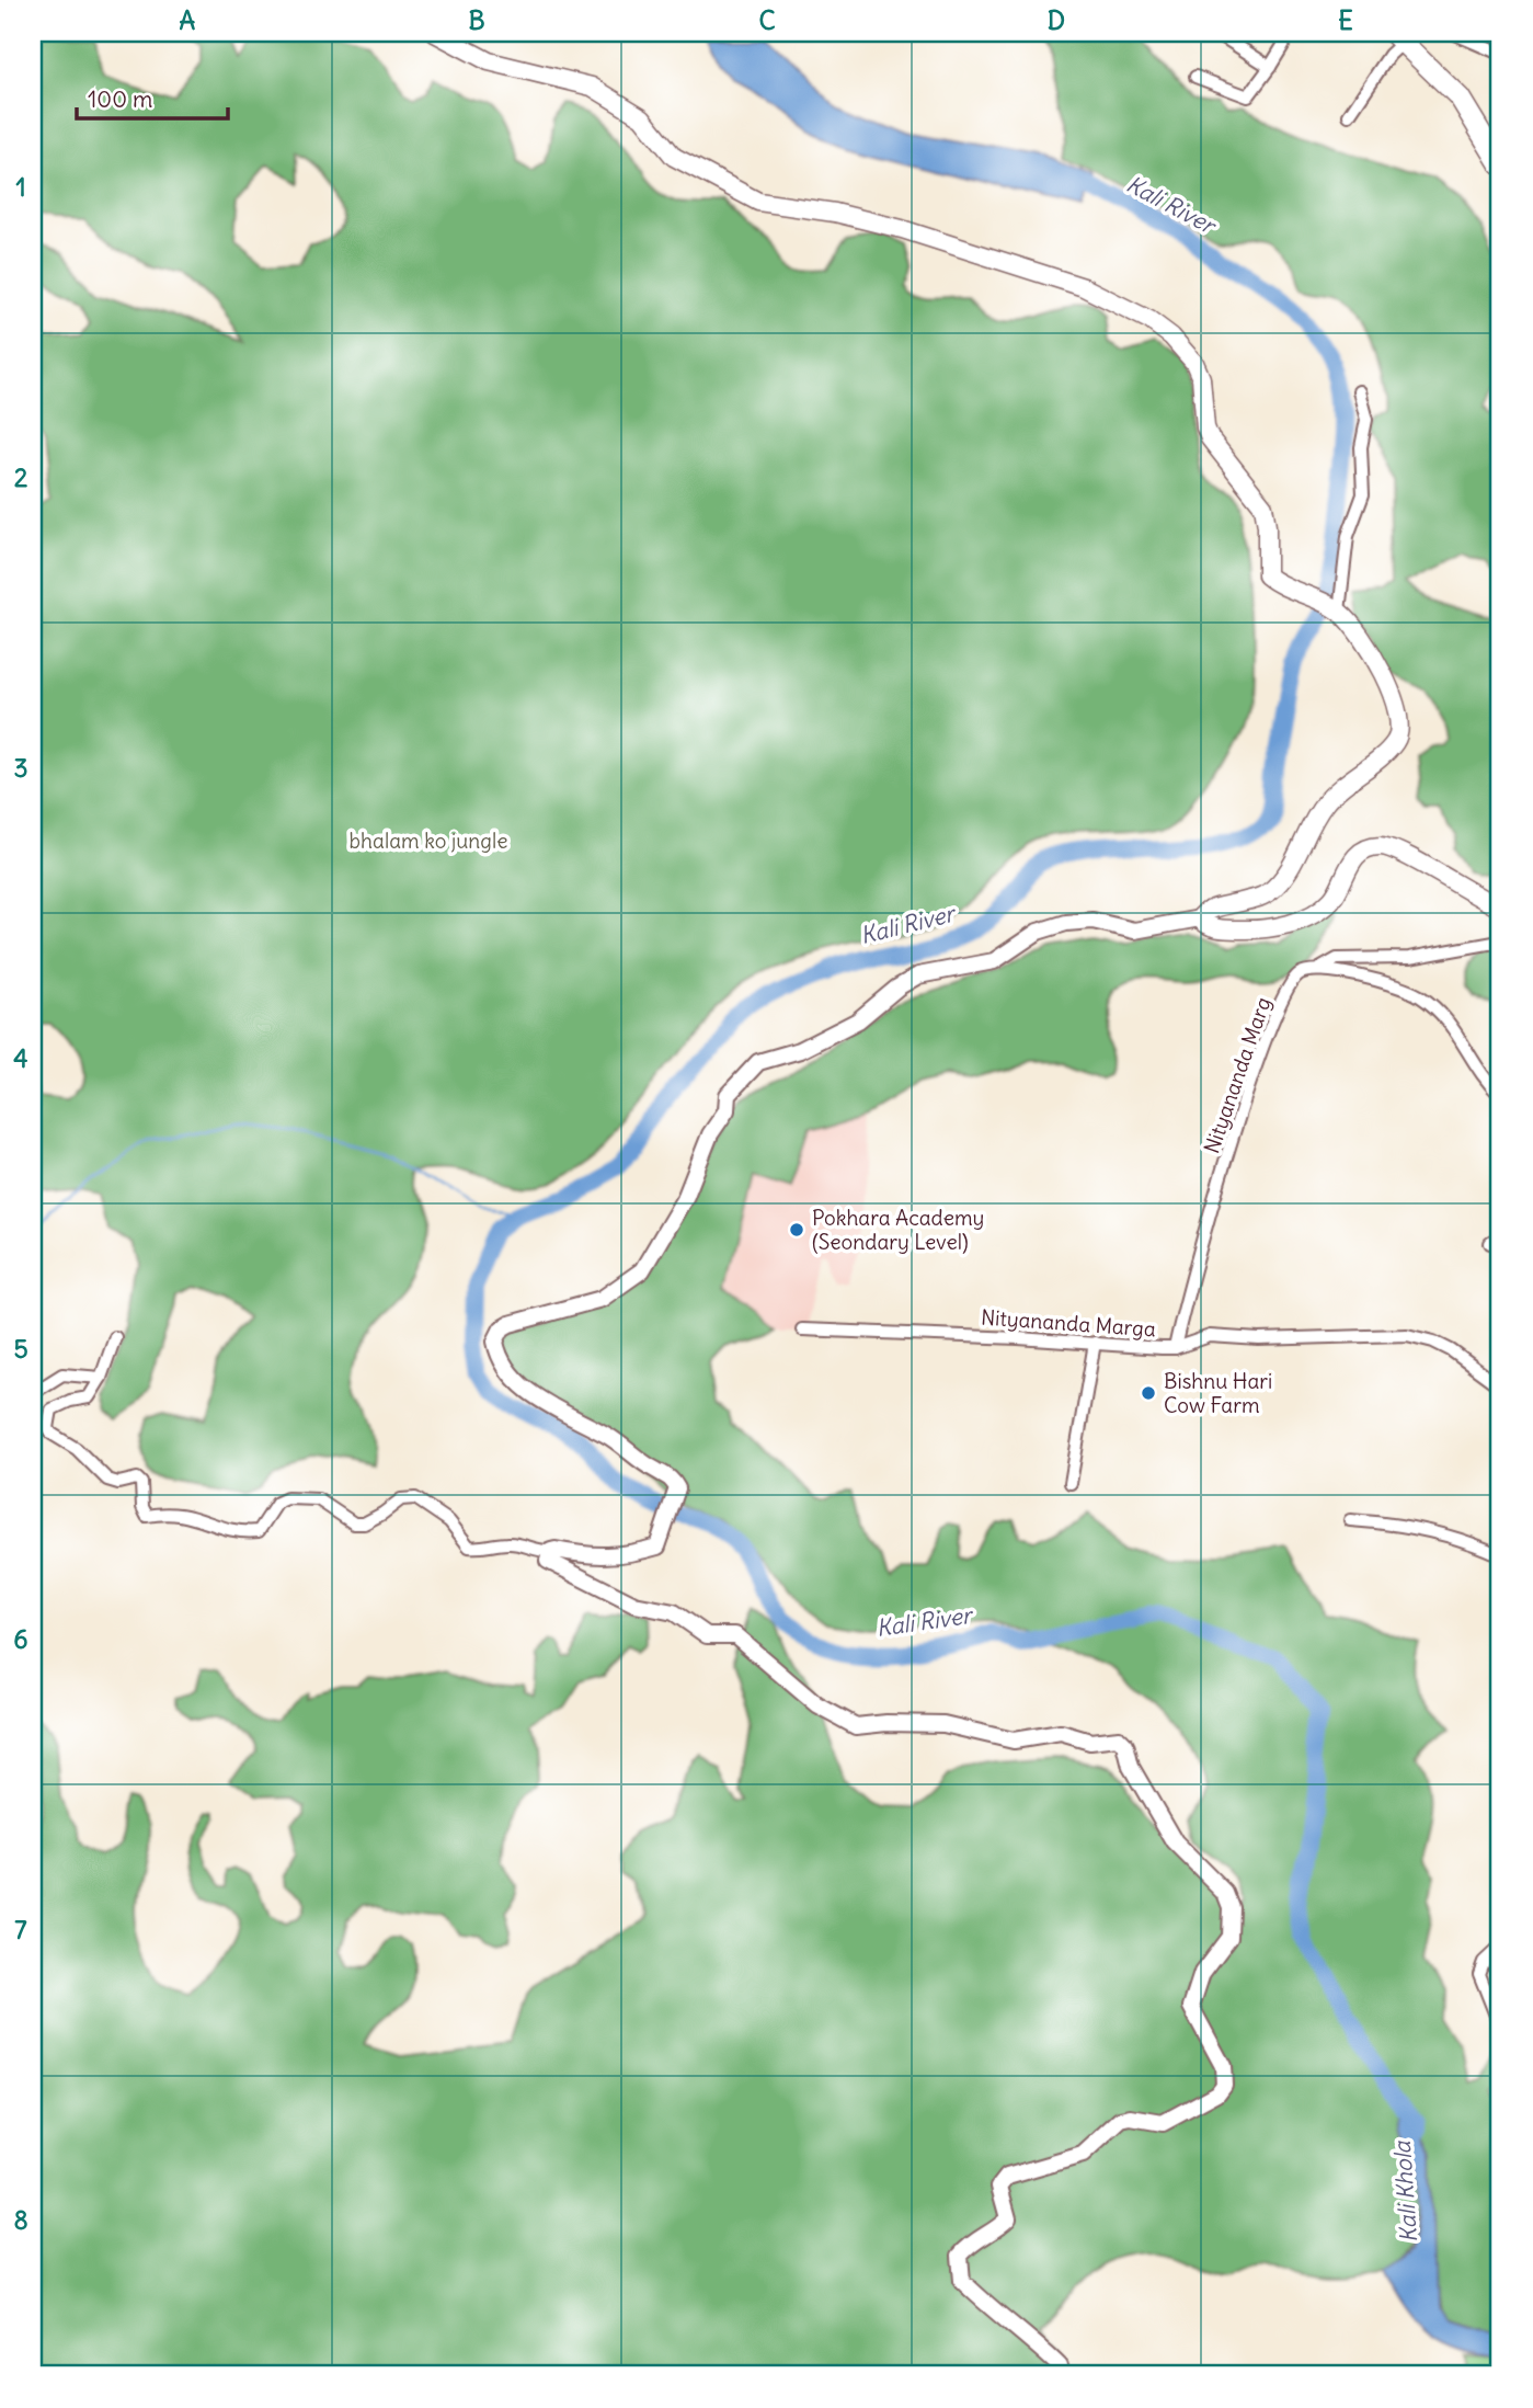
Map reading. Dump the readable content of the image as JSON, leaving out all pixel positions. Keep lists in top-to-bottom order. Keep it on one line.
{"streets":{"street":["Nityananda Marg","Nityananda Marga"]},"crossings":[["Nityananda Marg","Nityananda Marga"]],"water":["Kali River","Kali Khola"],"parks":["bhalam ko jungle"],"places":["Pokhara Academy (Seondary Level)","Bishnu Hari Cow Farm"],"scale_bar":"100 m","grid":{"columns":["A","B","C","D","E"],"rows":["1","2","3","4","5","6","7","8"]}}
